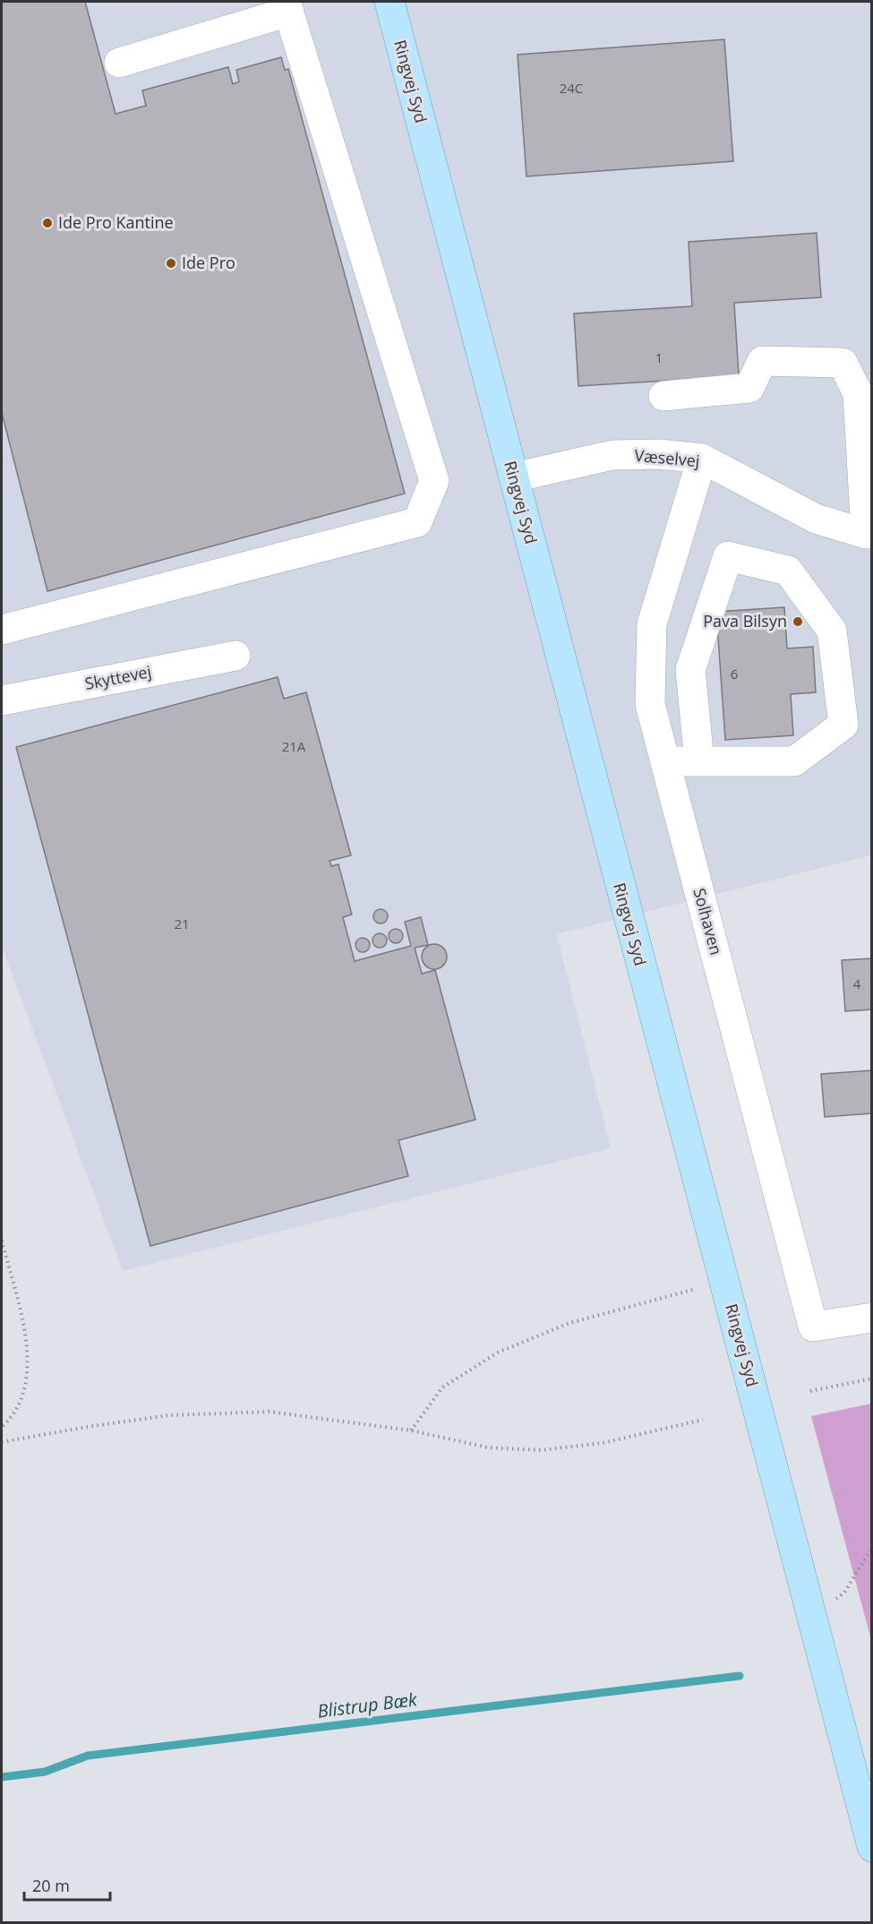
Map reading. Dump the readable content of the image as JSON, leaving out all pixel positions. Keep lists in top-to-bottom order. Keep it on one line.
{"streets":{"main road":["Ringvej Syd"],"street":["Væselvej","Skyttevej","Solhaven"]},"crossings":[["Ringvej Syd","Væselvej"],["Væselvej","Solhaven"]],"water":["Blistrup Bæk"],"places":["Ide Pro Kantine","Ide Pro","Pava Bilsyn"],"house_numbers":["24C","1","6","21A","21","4"],"scale_bar":"20 m"}
